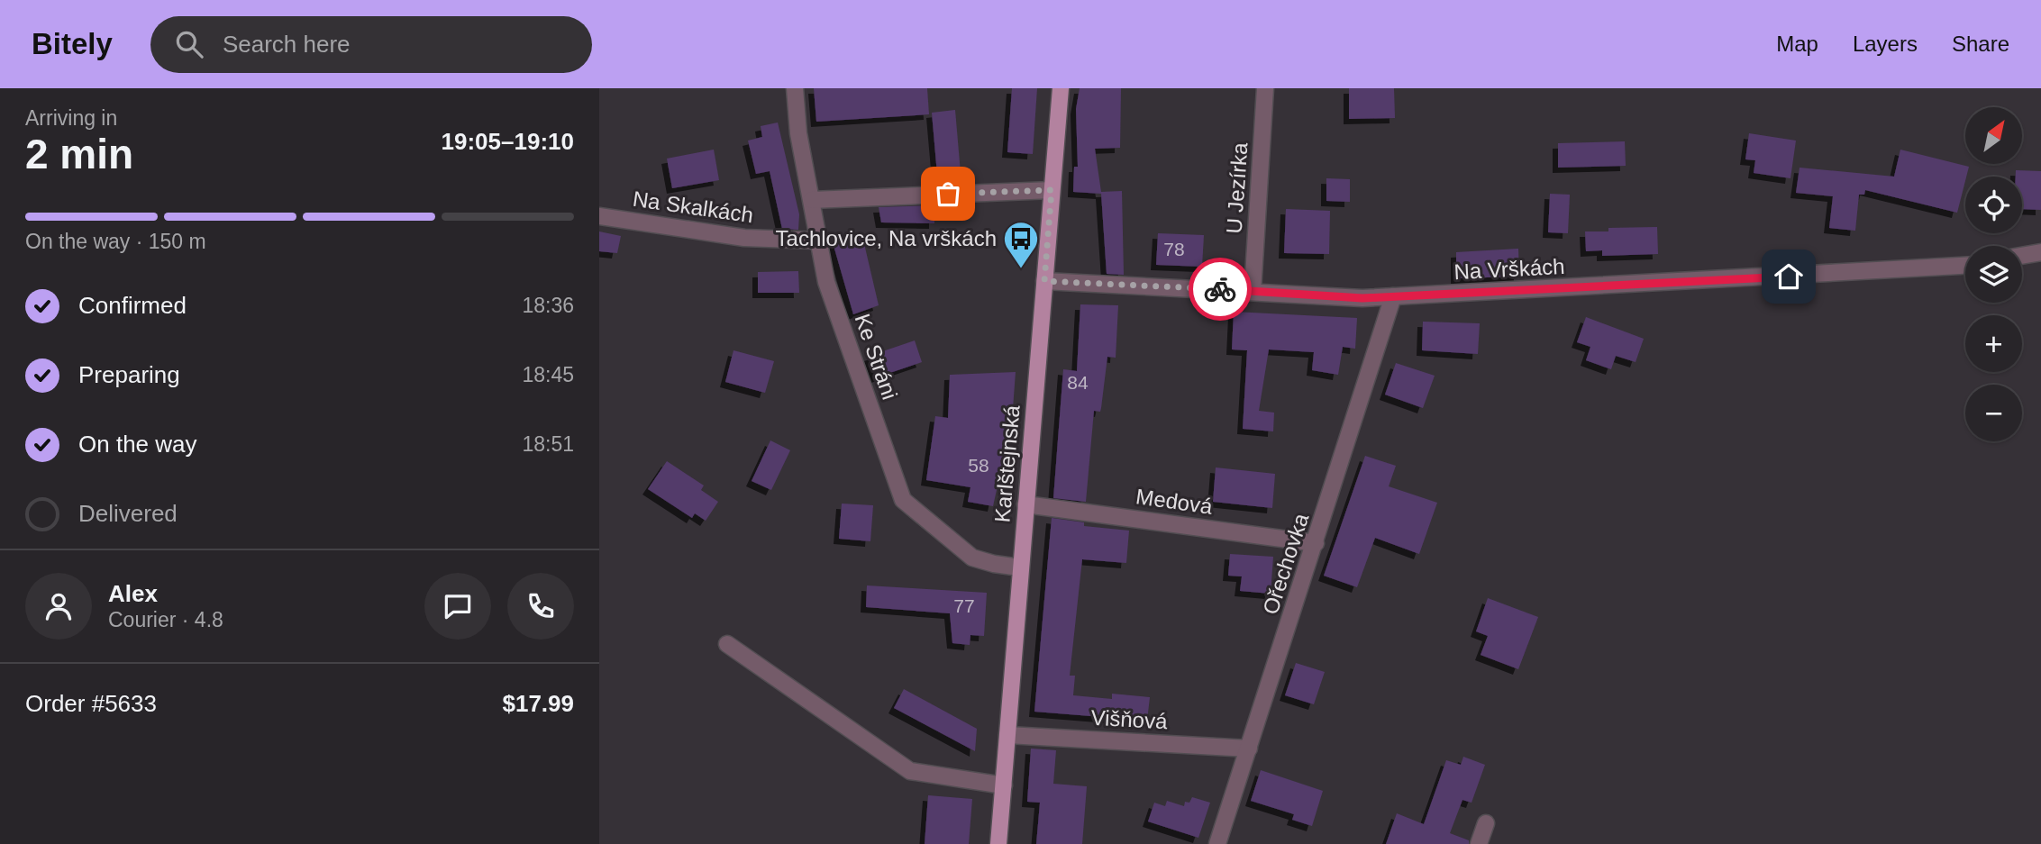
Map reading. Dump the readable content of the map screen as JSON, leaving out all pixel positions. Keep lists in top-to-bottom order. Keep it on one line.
{"streets":{"main road":["Karlštejnská"],"street":["U Jezírka","Na Skalkách","Na Vrškách","Ke Stráni","Medová","Ořechovka","Višňová"]},"crossings":[["U Jezírka","Na Vrškách"],["Na Skalkách","Ke Stráni"],["Na Vrškách","Karlštejnská"],["Na Vrškách","Ořechovka"],["Ke Stráni","Karlštejnská"],["Karlštejnská","Medová"],["Karlštejnská","Višňová"],["Medová","Ořechovka"],["Ořechovka","Višňová"]],"places":{"bus stop":["Tachlovice, Na vrškách"]},"house_numbers":["78","84","58","77"],"north":"top right","page":{"header":"Bitely","search":"Search here","nav":["Map","Layers","Share"],"heading":["2 min","Arriving in","19:05–19:10"],"panel":["Alex","Courier · 4.8","Order #5633","$17.99"],"map_buttons":["+","−"],"bar":"On the way · 150 m","list":[["Confirmed","18:36"],["Preparing","18:45"],["On the way","18:51"],"Delivered"]}}
